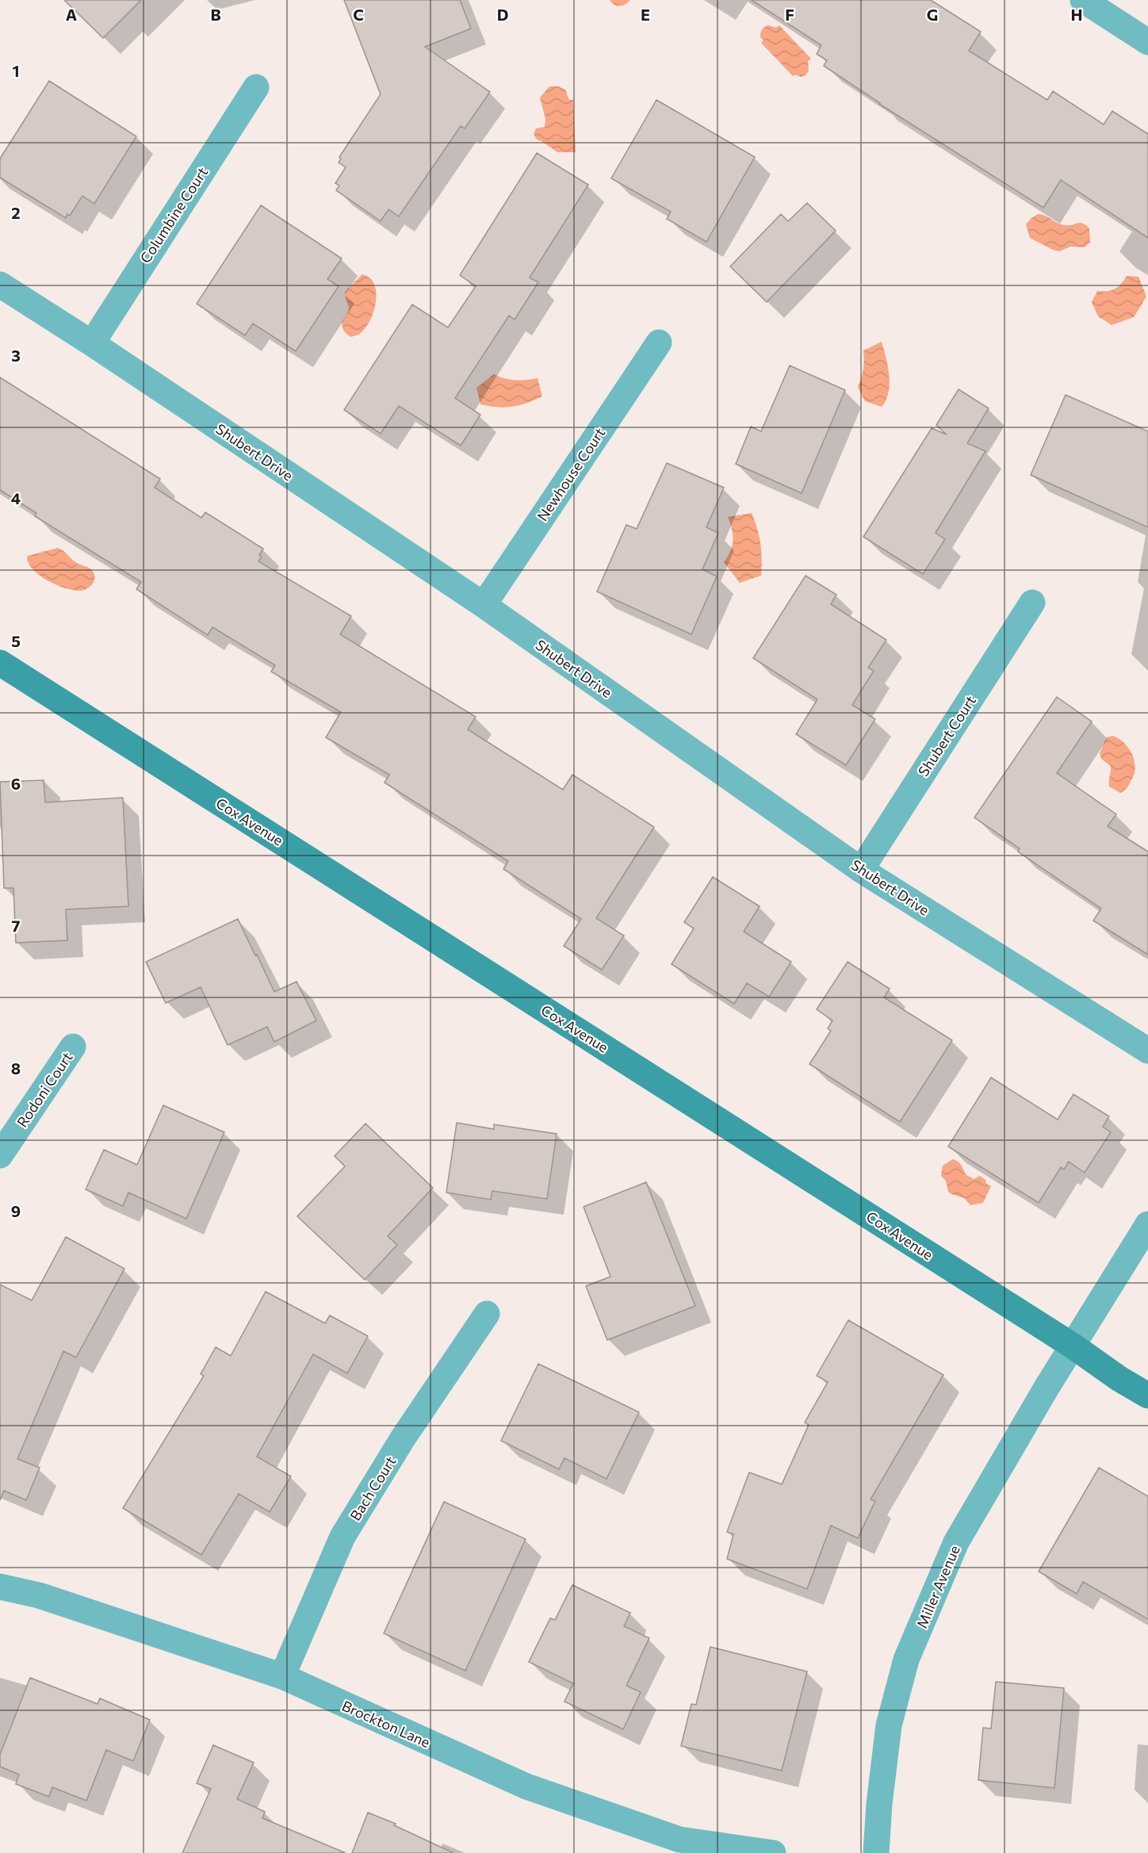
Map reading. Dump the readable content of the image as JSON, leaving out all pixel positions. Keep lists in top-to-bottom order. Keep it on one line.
{"streets":{"main road":["Cox Avenue"],"street":["Columbine Court","Shubert Drive","Newhouse Court","Shubert Court","Rodoni Court","Bach Court","Miller Avenue","Brockton Lane"]},"crossings":[["Columbine Court","Shubert Drive"],["Shubert Drive","Newhouse Court"],["Shubert Drive","Shubert Court"],["Cox Avenue","Miller Avenue"],["Bach Court","Brockton Lane"]],"grid":{"columns":["A","B","C","D","E","F","G","H"],"rows":["1","2","3","4","5","6","7","8","9"]}}
